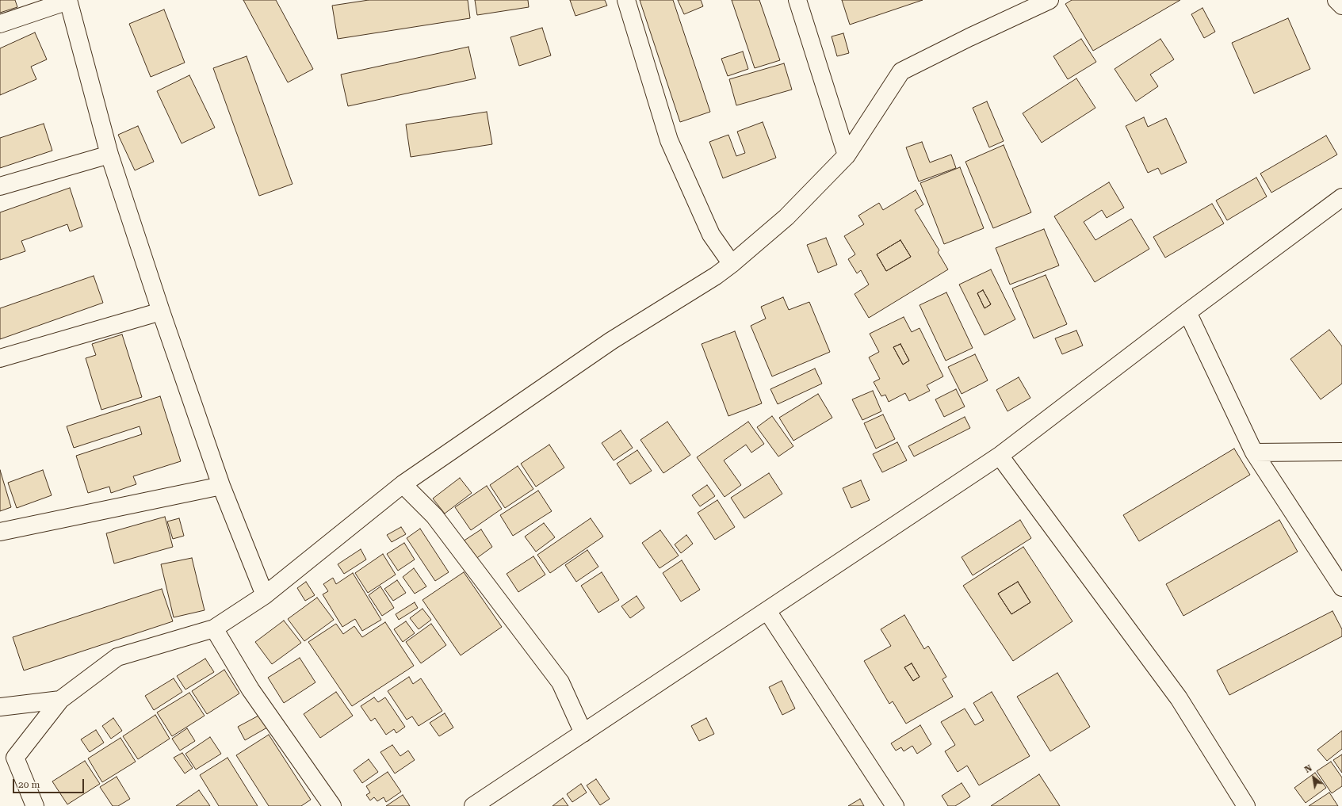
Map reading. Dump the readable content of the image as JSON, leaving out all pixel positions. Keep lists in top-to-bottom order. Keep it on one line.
{"scale_bar":"20 m","north":"top left"}
